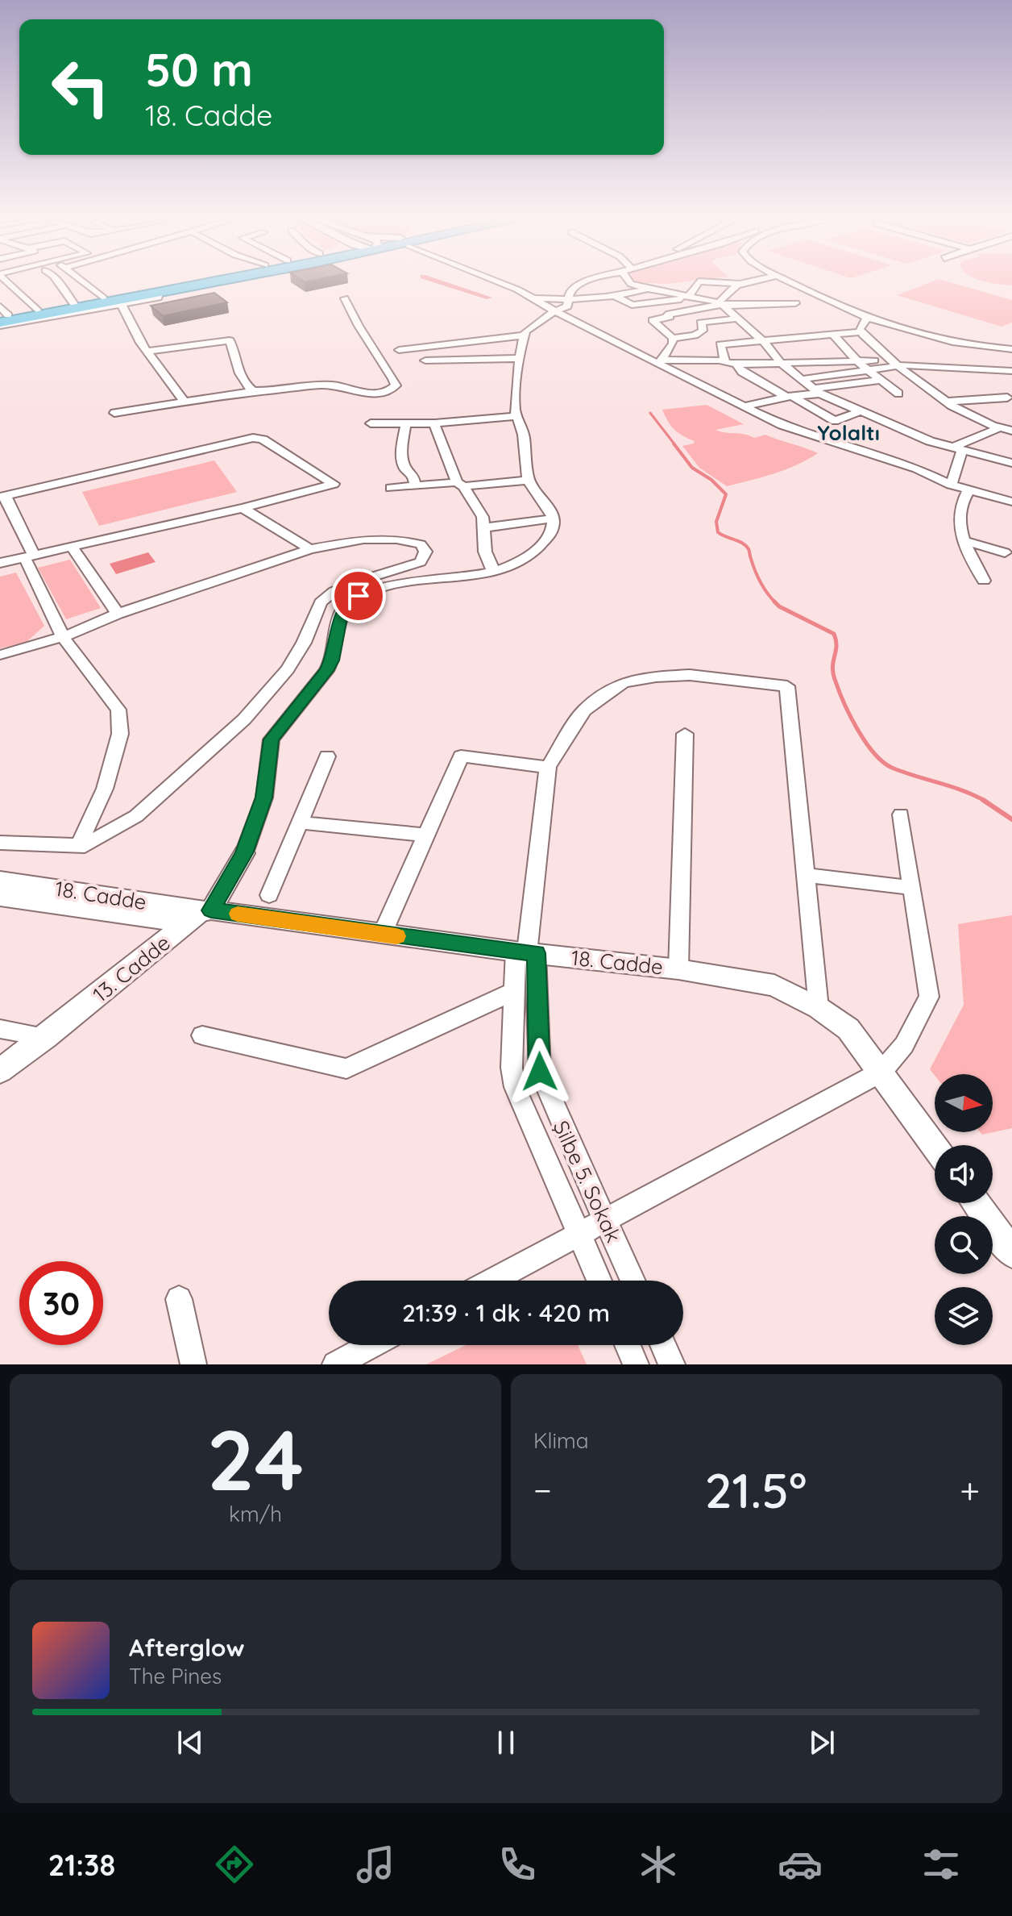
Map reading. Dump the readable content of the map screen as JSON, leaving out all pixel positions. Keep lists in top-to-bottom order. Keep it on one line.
{"streets":{"street":["18. Cadde","13. Cadde","Şilbe 5. Sokak"]},"crossings":[["18. Cadde","13. Cadde"],["18. Cadde","Şilbe 5. Sokak"]],"districts":["Yolaltı"],"north":"right","page":{"turn":["50 m","18. Cadde"],"limit":"30","trip":"21:39 · 1 dk · 420 m","tile":[["24","km/h"],"Klima"],"heat":["−","21.5°","+"],"song":["Afterglow","The Pines"],"tabs":"21:38"}}
